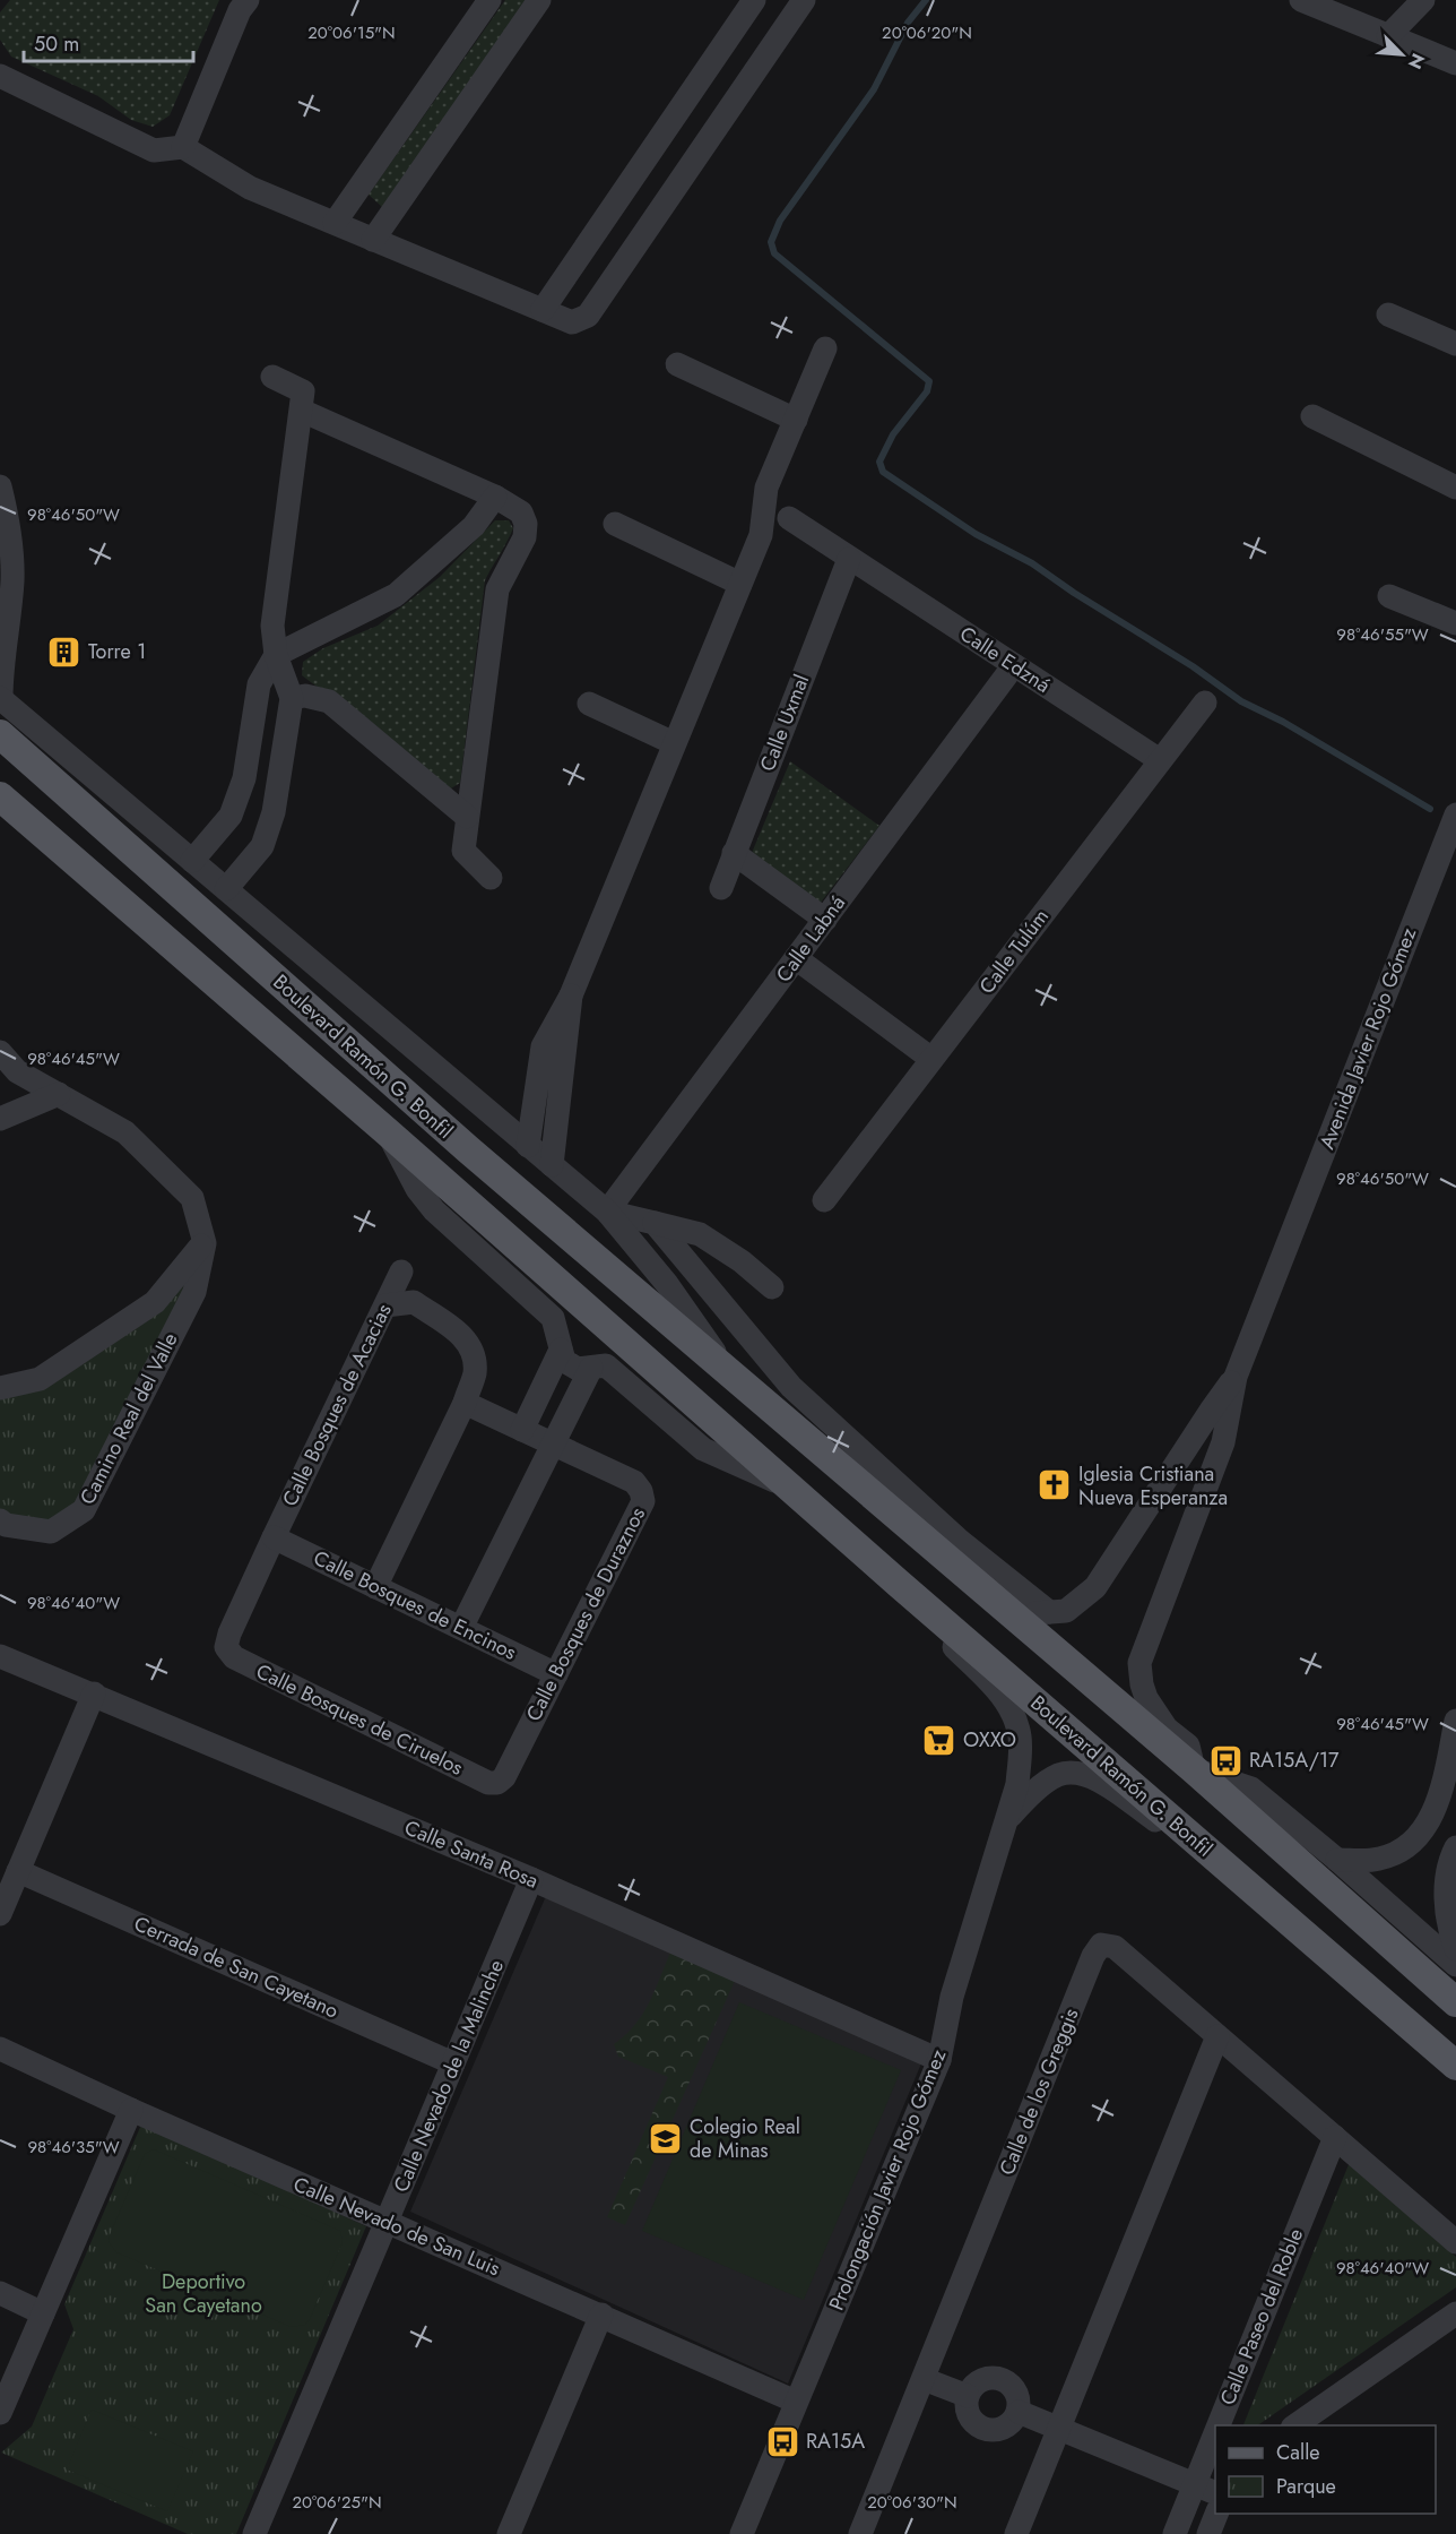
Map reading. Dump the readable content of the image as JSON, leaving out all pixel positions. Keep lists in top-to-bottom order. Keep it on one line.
{"streets":{"main road":["Boulevard Ramón G. Bonfil"],"street":["Calle Edzná","Calle Uxmal","Calle Labná","Calle Tulúm","Avenida Javier Rojo Gómez","Calle Bosques de Acacias","Camino Real del Valle","Calle Bosques de Encinos","Calle Bosques de Duraznos","Calle Bosques de Ciruelos","Calle Santa Rosa","Cerrada de San Cayetano","Calle Nevado de la Malinche","Calle de los Greggis","Prolongación Javier Rojo Gómez","Calle Nevado de San Luis","Calle Paseo del Roble"]},"crossings":[["Calle Edzná","Calle Uxmal"],["Calle Edzná","Calle Labná"],["Calle Edzná","Calle Tulúm"],["Calle Labná","Boulevard Ramón G. Bonfil"],["Avenida Javier Rojo Gómez","Boulevard Ramón G. Bonfil"],["Boulevard Ramón G. Bonfil","Prolongación Javier Rojo Gómez"],["Calle Bosques de Acacias","Calle Bosques de Encinos"],["Calle Bosques de Acacias","Calle Bosques de Ciruelos"],["Calle Bosques de Encinos","Calle Bosques de Duraznos"],["Calle Bosques de Duraznos","Calle Bosques de Ciruelos"],["Calle Santa Rosa","Calle Nevado de la Malinche"],["Calle Santa Rosa","Prolongación Javier Rojo Gómez"],["Cerrada de San Cayetano","Calle Nevado de la Malinche"],["Calle Nevado de la Malinche","Calle Nevado de San Luis"],["Calle de los Greggis","Calle Paseo del Roble"],["Prolongación Javier Rojo Gómez","Calle Nevado de San Luis"]],"parks":["Deportivo San Cayetano"],"places":{"building":["Torre 1"],"church":["Iglesia Cristiana Nueva Esperanza"],"supermarket":["OXXO"],"bus stop":["RA15A/17","RA15A"],"school or university":["Colegio Real de Minas"]},"legend":["Calle","Parque"],"scale_bar":"50 m","north":"bottom right","coordinates":["20°06'15\"N","20°06'20\"N","98°46'50\"W","98°46'55\"W","98°46'45\"W","98°46'40\"W","98°46'35\"W","20°06'25\"N","20°06'30\"N"]}
